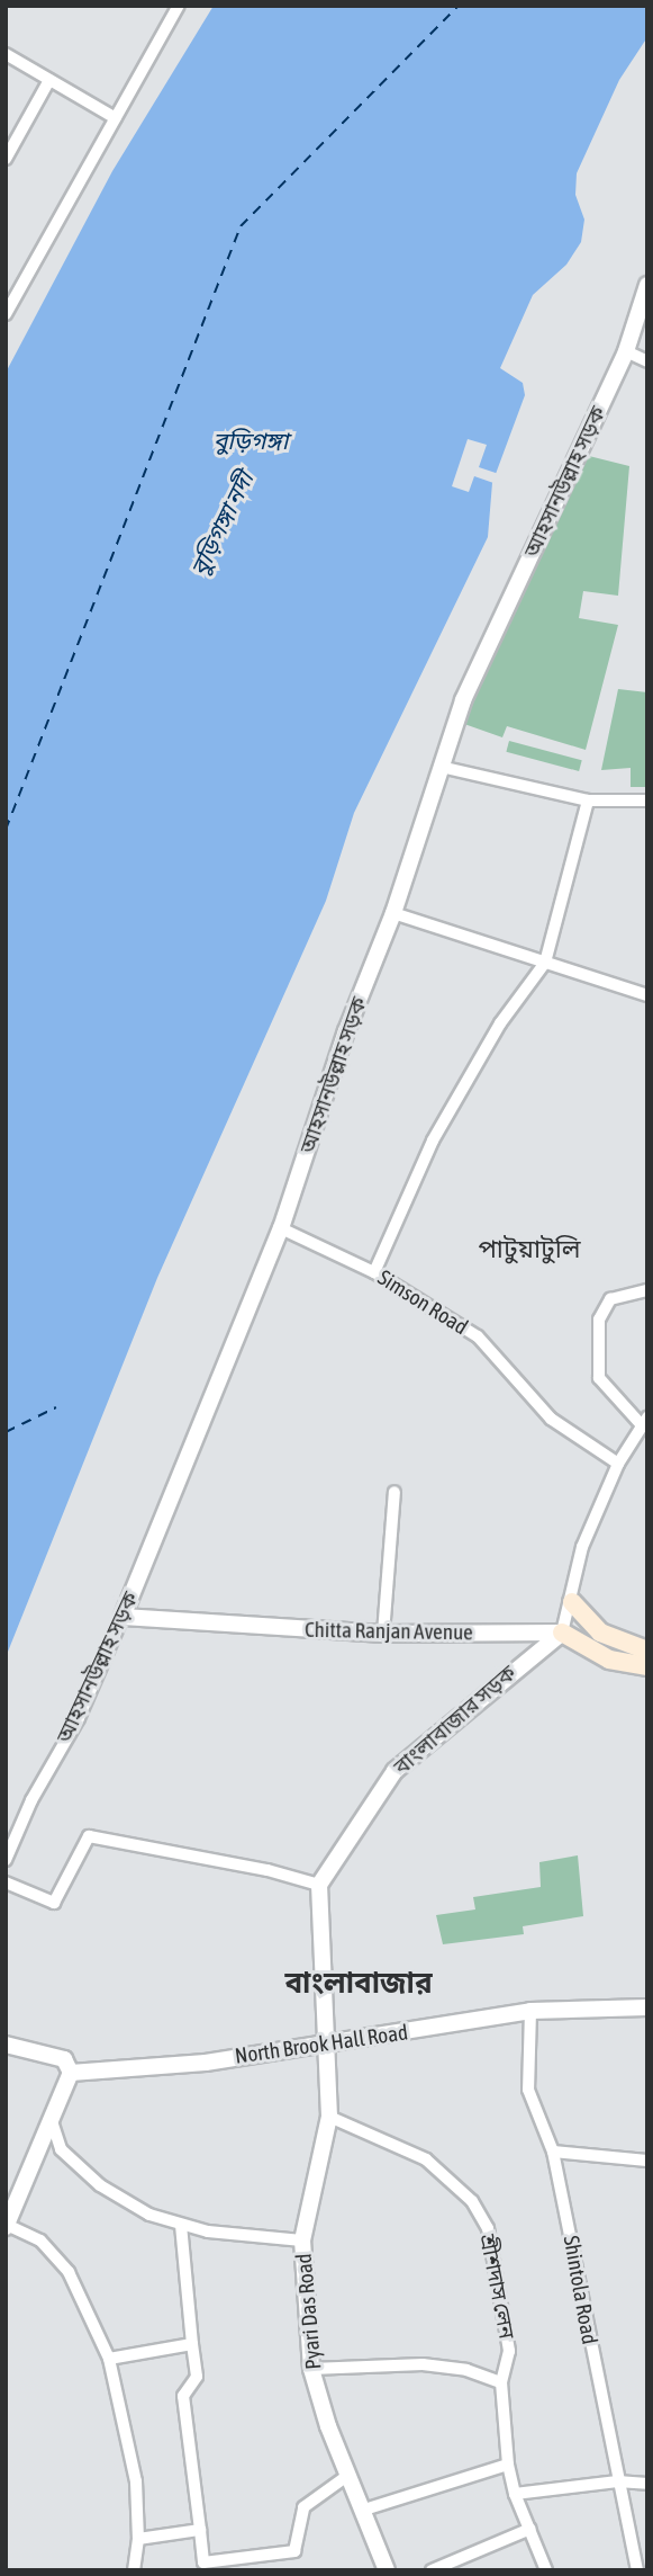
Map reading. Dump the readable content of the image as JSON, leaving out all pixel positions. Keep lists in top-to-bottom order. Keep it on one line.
{"streets":{"street":["আহসানউল্লাহ সড়ক","Simson Road","Chitta Ranjan Avenue","বাংলাবাজার সড়ক","North Brook Hall Road","শ্রীশদাস লেন","Shintola Road","Pyari Das Road"]},"crossings":[["আহসানউল্লাহ সড়ক","Simson Road"],["আহসানউল্লাহ সড়ক","Chitta Ranjan Avenue"],["Chitta Ranjan Avenue","বাংলাবাজার সড়ক"],["North Brook Hall Road","Shintola Road"],["North Brook Hall Road","Pyari Das Road"],["শ্রীশদাস লেন","Pyari Das Road"]],"districts":["পাটুয়াটুলি","বাংলাবাজার"],"water":["বুড়িগঙ্গা","বুড়িগঙ্গা নদী"]}
